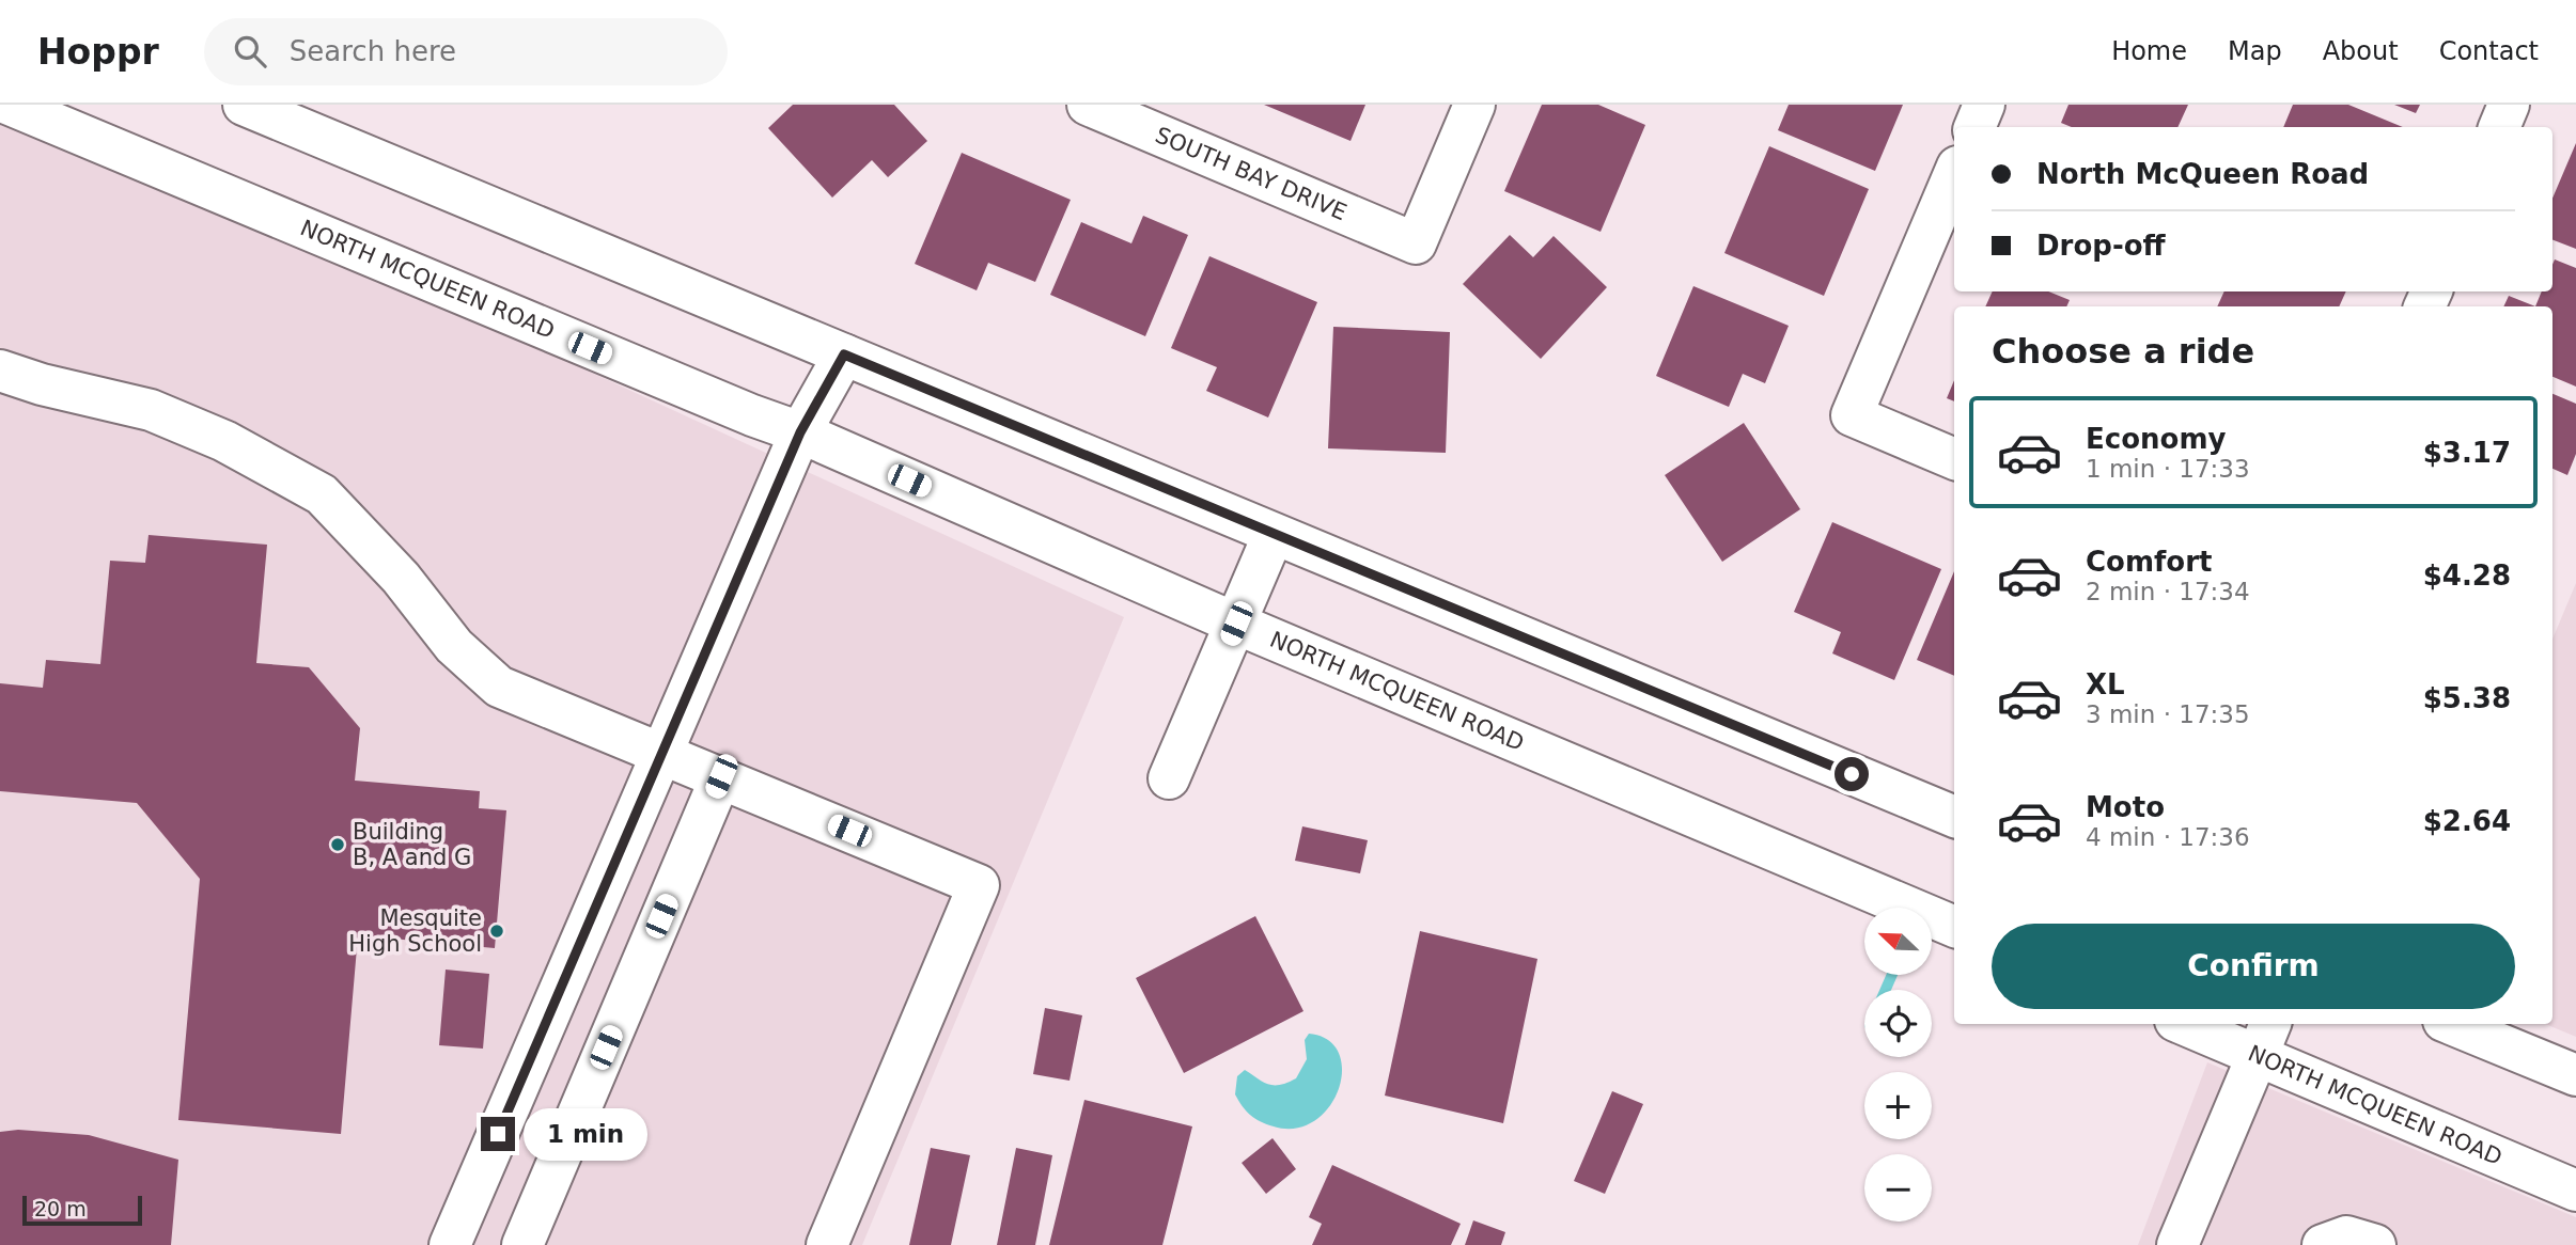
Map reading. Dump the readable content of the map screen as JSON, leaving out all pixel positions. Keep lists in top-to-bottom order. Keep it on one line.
{"streets":{"main road":["SOUTH BAY DRIVE","NORTH MCQUEEN ROAD"]},"places":["Building B, A and G","Mesquite High School"],"scale_bar":"20 m","north":"top left","page":{"header":"Hoppr","search":"Search here","nav":["Home","Map","About","Contact"],"banner":["North McQueen Road","Drop-off"],"heading":"Choose a ride","list":[{"name":"Economy","note":"1 min · 17:33","value":"$3.17"},{"name":"Comfort","note":"2 min · 17:34","value":"$4.28"},{"name":"XL","note":"3 min · 17:35","value":"$5.38"},{"name":"Moto","note":"4 min · 17:36","value":"$2.64"}],"map_buttons":["+","−"],"buttons":"Confirm","bubble":"1 min","scale":"20 m"}}
